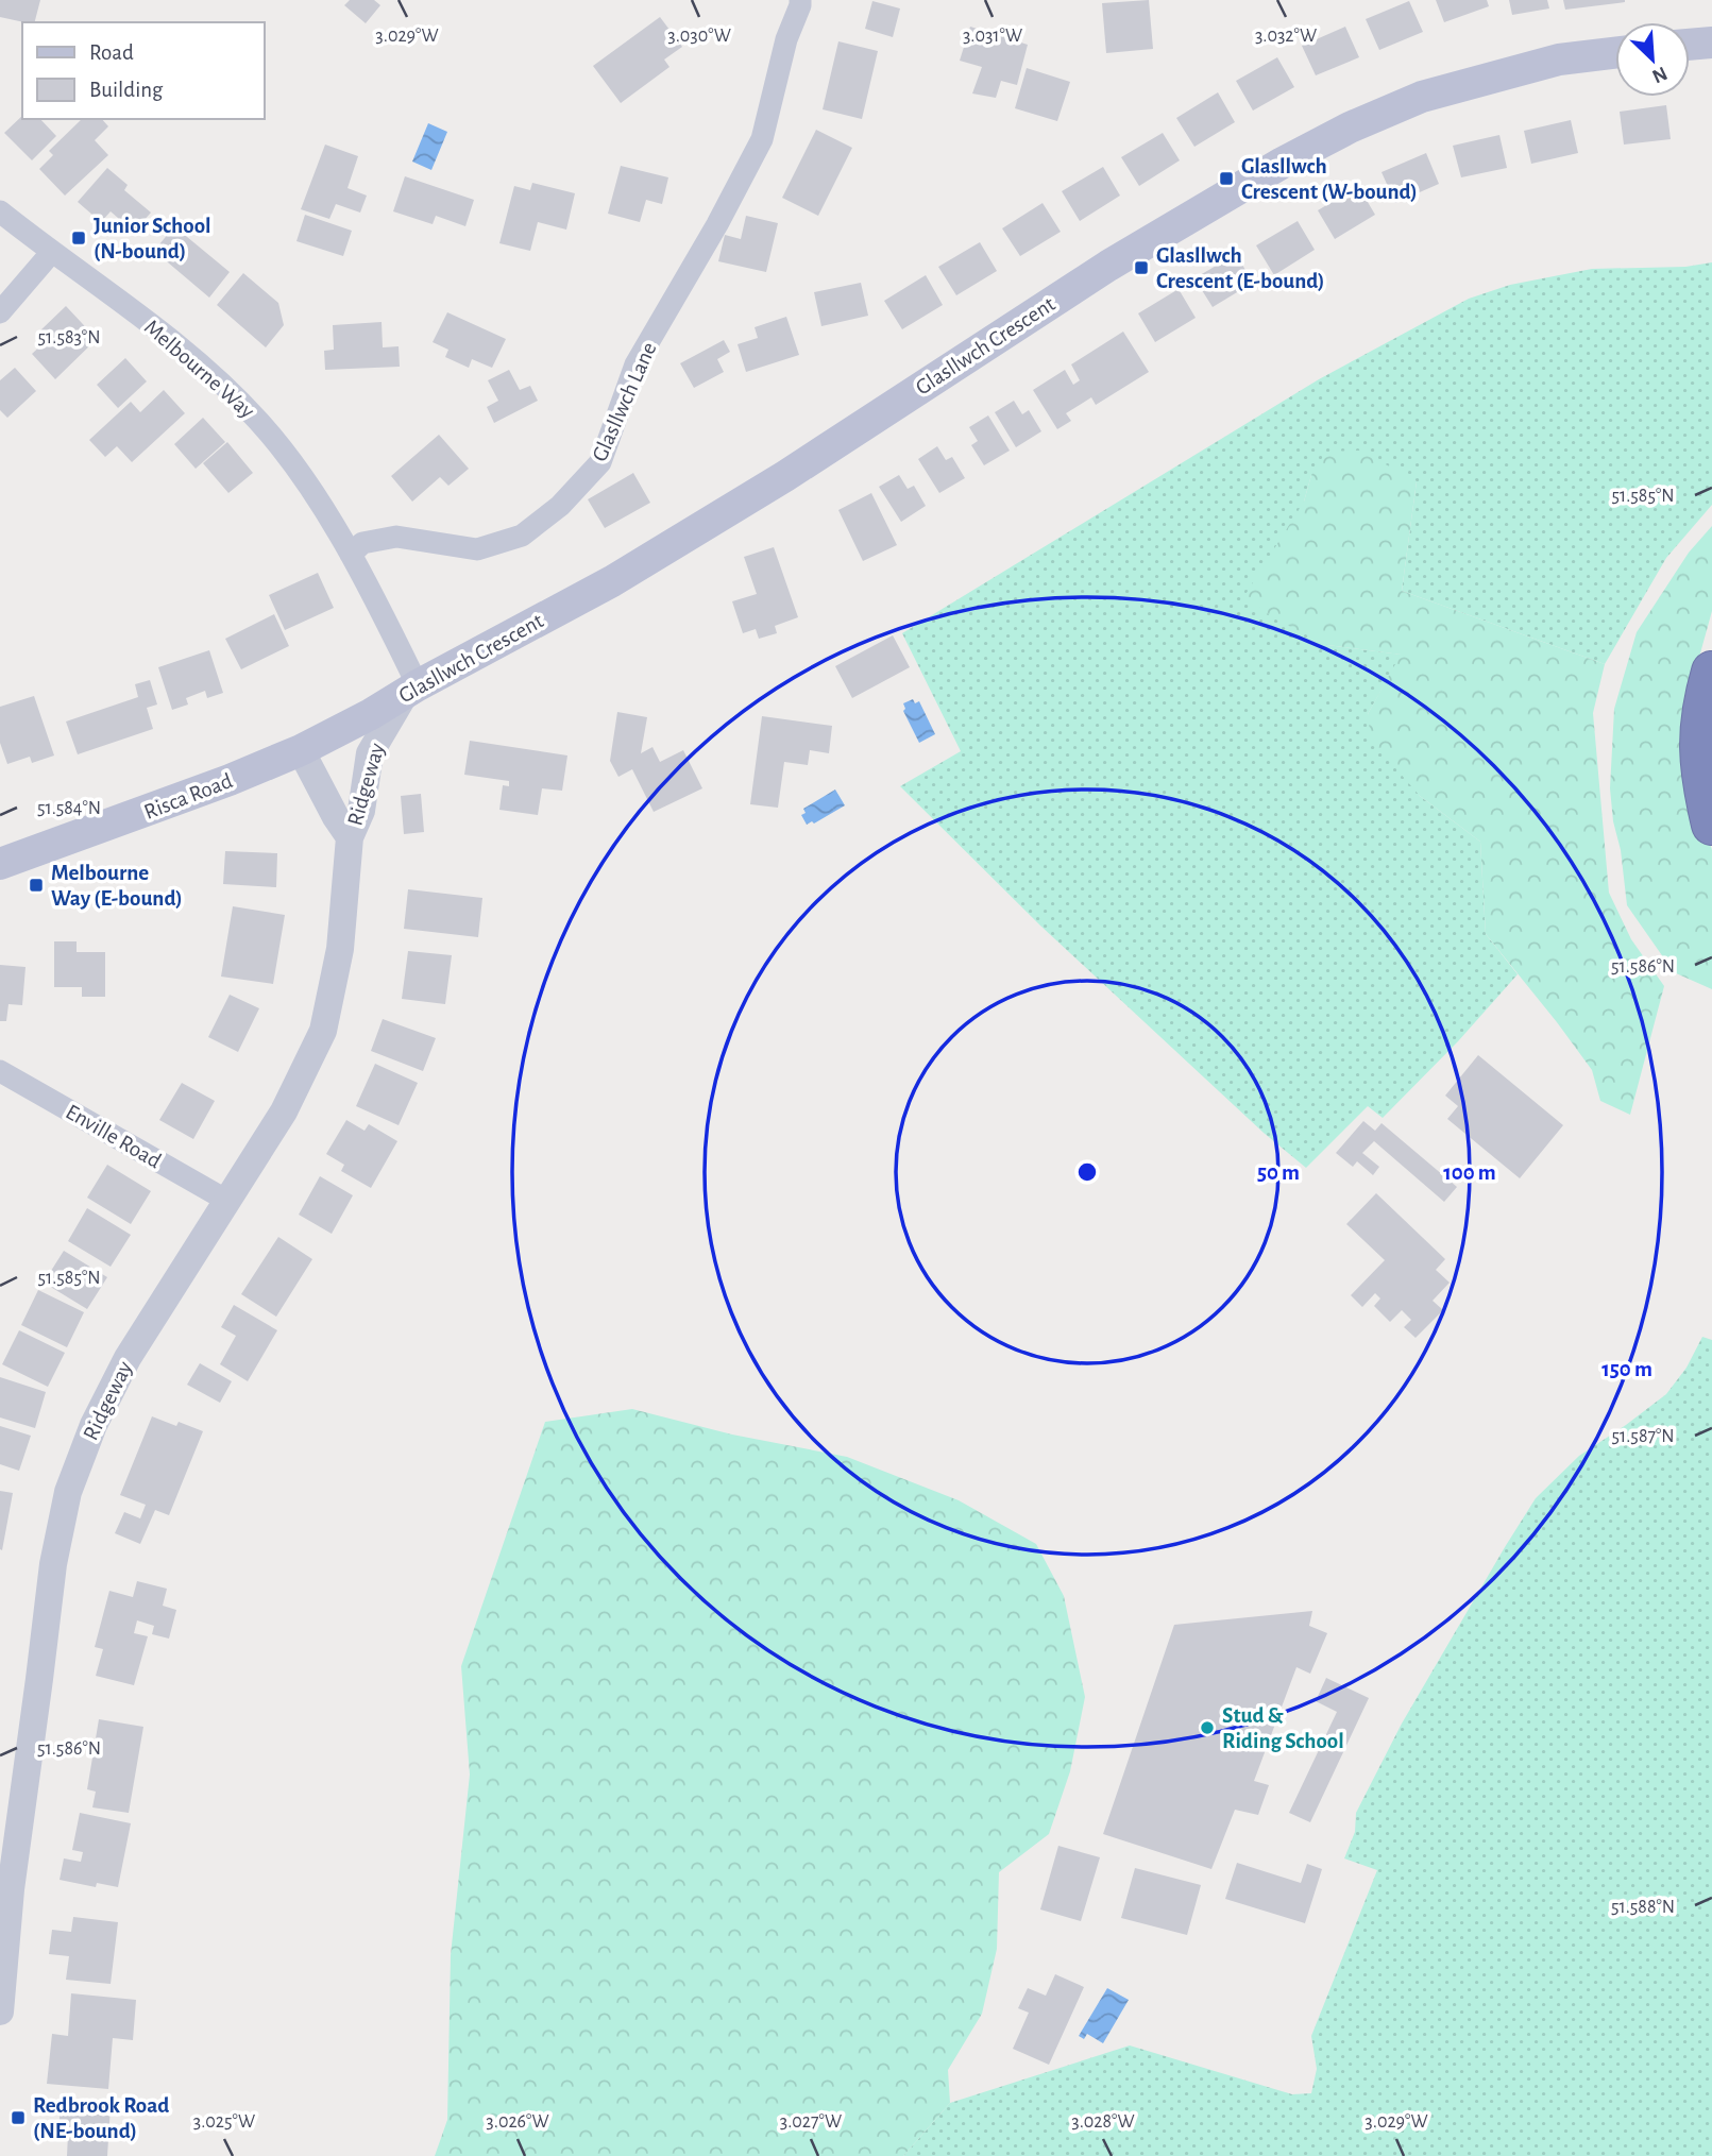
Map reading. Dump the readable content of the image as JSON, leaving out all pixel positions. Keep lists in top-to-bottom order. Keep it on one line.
{"streets":{"main road":["Glasllwch Crescent","Risca Road"],"street":["Melbourne Way","Glasllwch Lane","Ridgeway","Enville Road"]},"crossings":[["Glasllwch Crescent","Melbourne Way"],["Glasllwch Crescent","Ridgeway"],["Glasllwch Crescent","Risca Road"],["Melbourne Way","Glasllwch Lane"],["Melbourne Way","Ridgeway"],["Ridgeway","Risca Road"],["Ridgeway","Enville Road"]],"places":{"transit":["Glasllwch Crescent (W-bound)","Junior School (N-bound)","Glasllwch Crescent (E-bound)","Melbourne Way (E-bound)","Redbrook Road (NE-bound)"],"other":["Stud & Riding School"]},"legend":["Road","Building"],"north":"bottom right","coordinates":["3.029°W","3.030°W","3.031°W","3.032°W","51.583°N","51.585°N","51.584°N","51.586°N","51.587°N","51.588°N","3.025°W","3.026°W","3.027°W","3.028°W"],"rings":["50 m","100 m","150 m"]}
